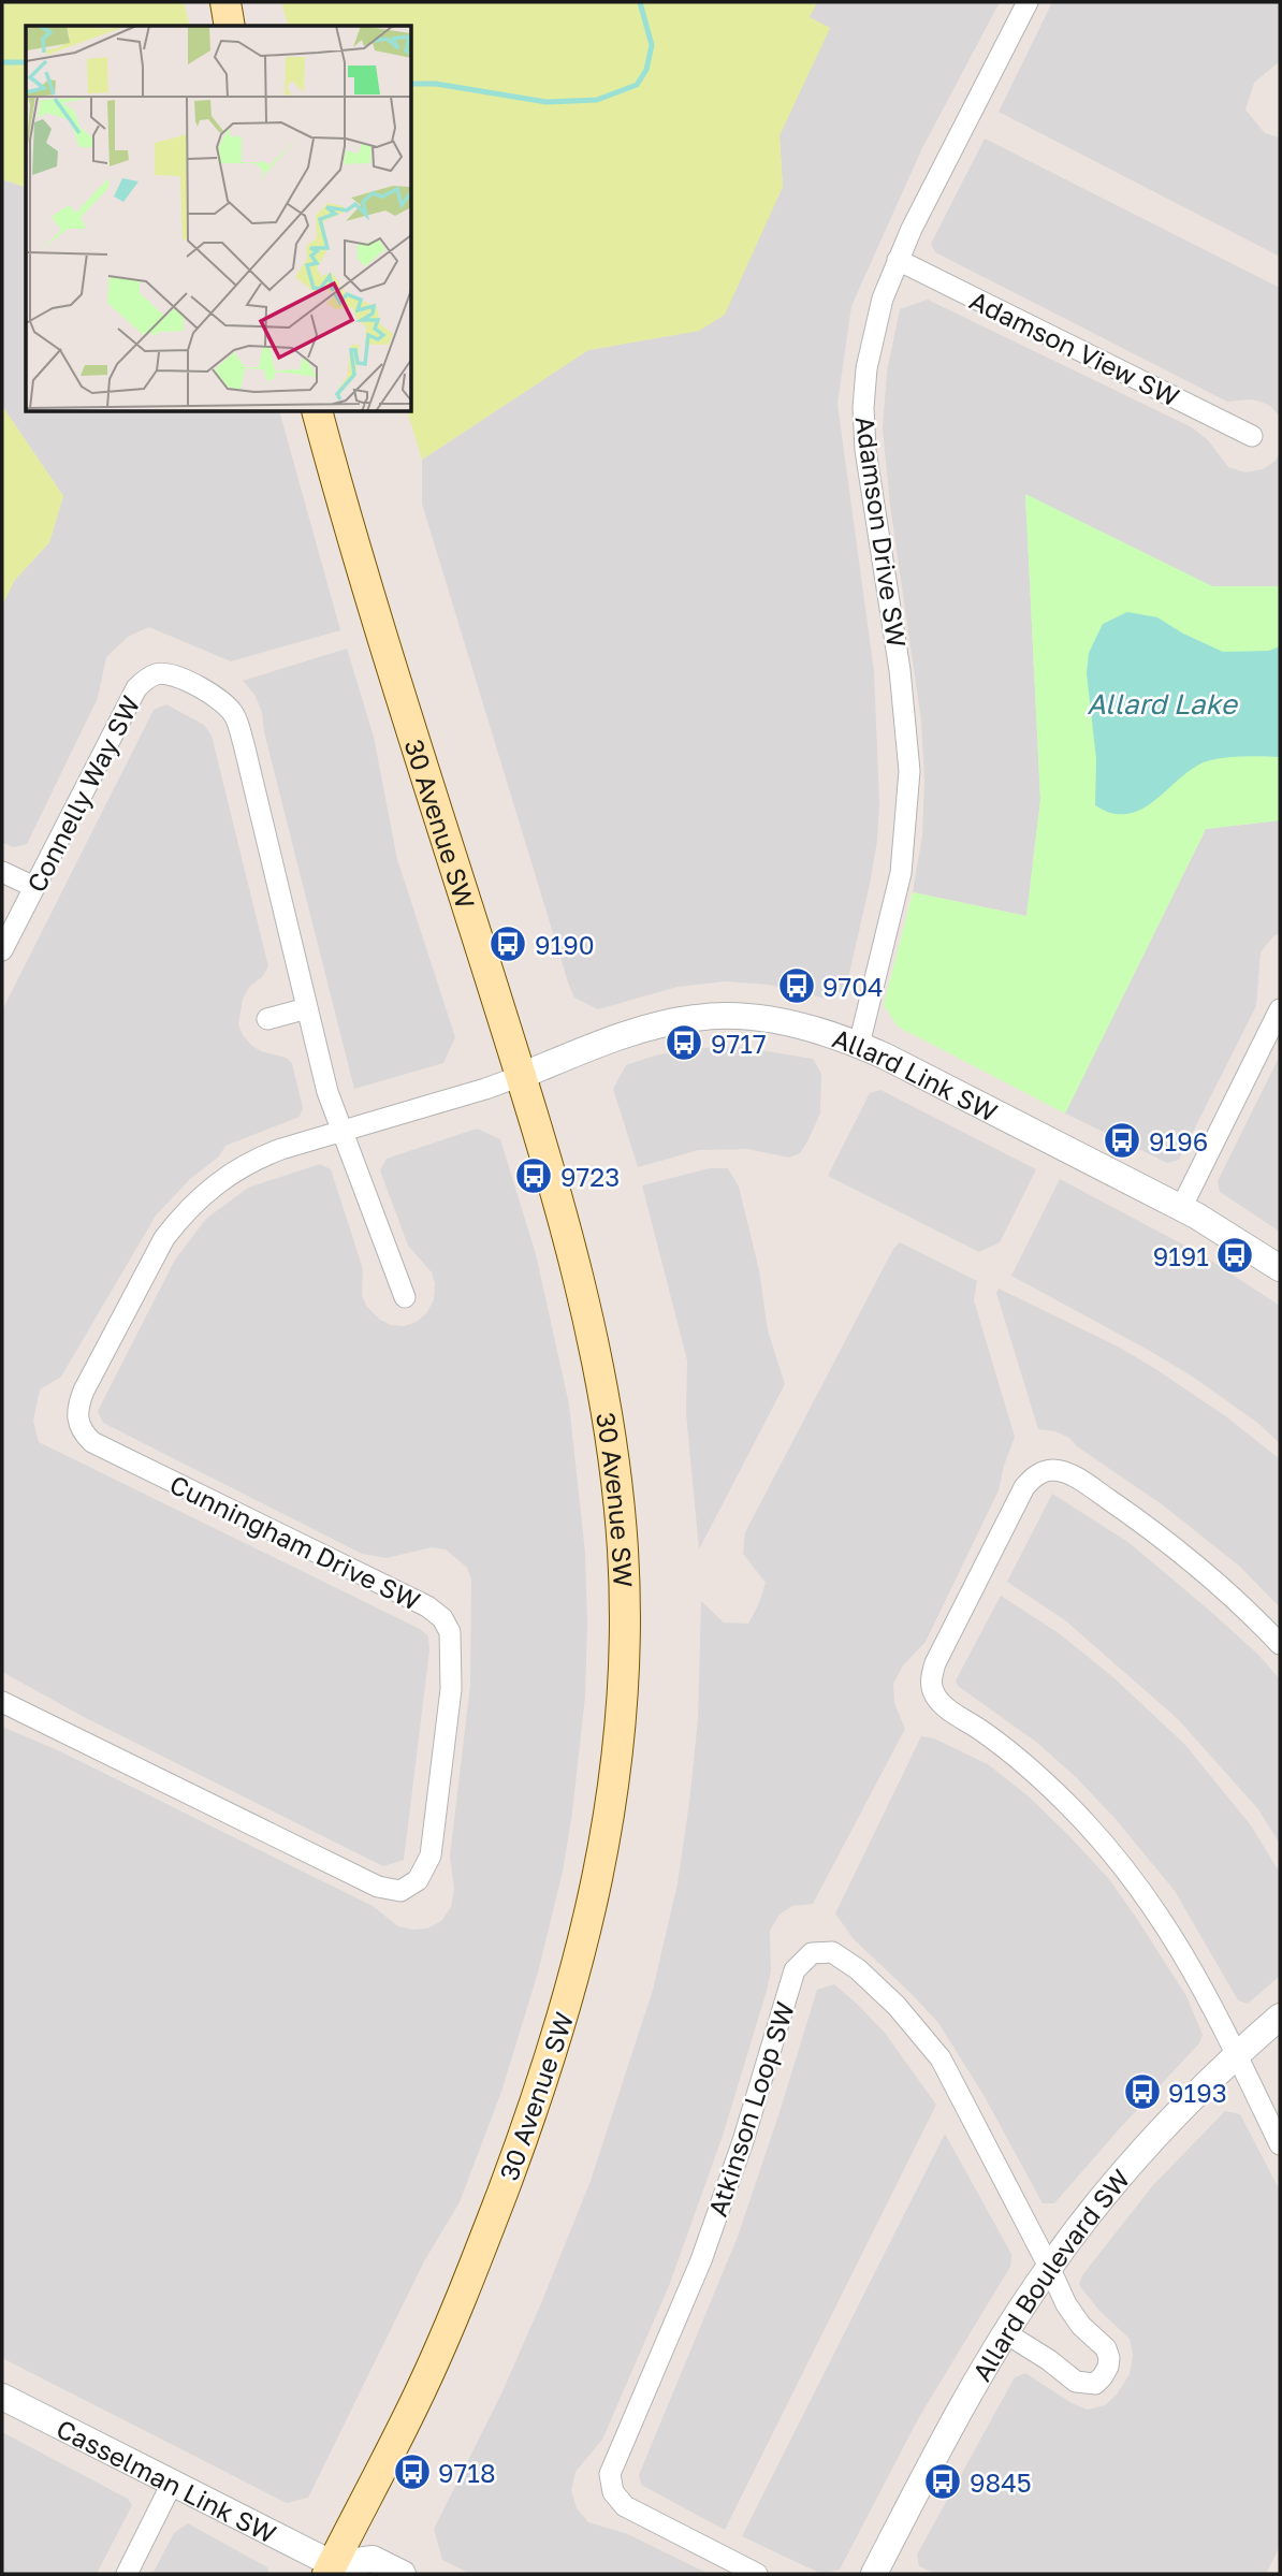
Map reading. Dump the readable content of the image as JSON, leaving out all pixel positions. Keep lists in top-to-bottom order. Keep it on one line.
{"streets":{"main road":["30 Avenue SW"],"street":["Adamson View SW","Adamson Drive SW","Connelly Way SW","Allard Link SW","Cunningham Drive SW","Atkinson Loop SW","Allard Boulevard SW","Casselman Link SW"]},"crossings":[["Adamson View SW","Adamson Drive SW"],["Adamson Drive SW","Allard Link SW"],["Connelly Way SW","Cunningham Drive SW"],["30 Avenue SW","Allard Link SW"],["30 Avenue SW","Cunningham Drive SW"],["30 Avenue SW","Casselman Link SW"],["Allard Link SW","Cunningham Drive SW"],["Atkinson Loop SW","Allard Boulevard SW"]],"water":["Allard Lake"],"places":{"bus stop":["9190","9704","9717","9196","9723","9191","9193","9718","9845"]}}
